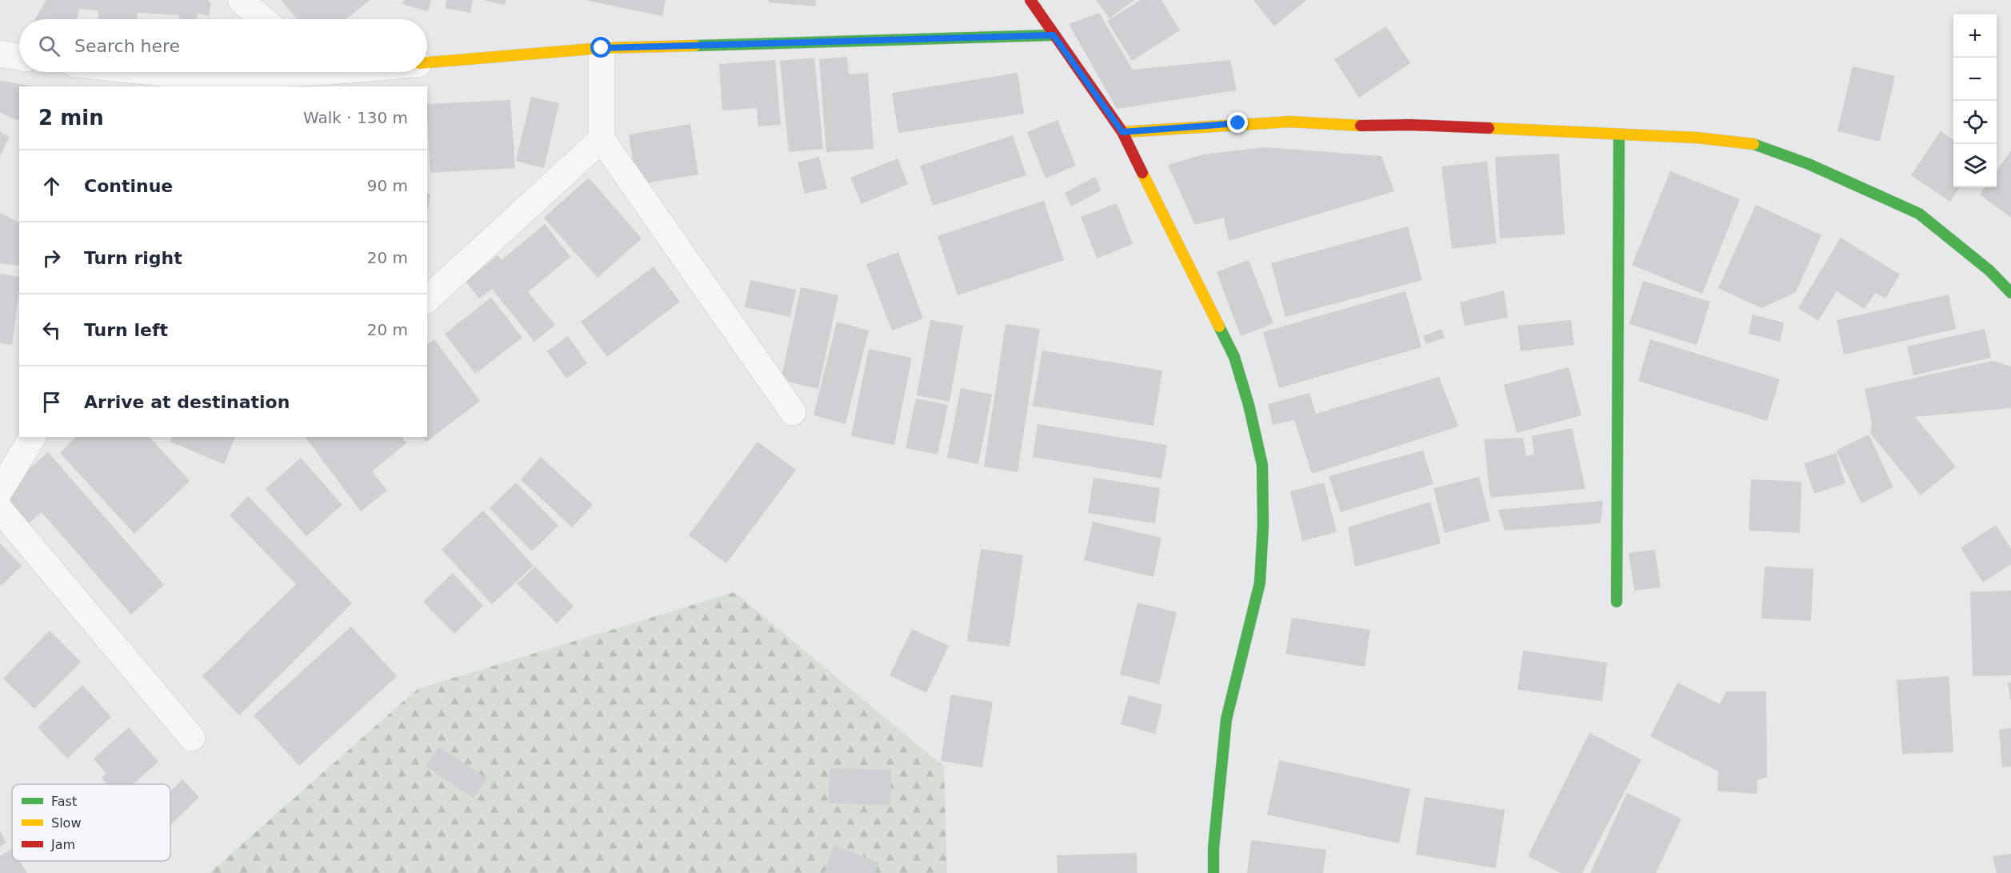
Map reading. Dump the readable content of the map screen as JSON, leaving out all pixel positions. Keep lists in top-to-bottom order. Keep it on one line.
{"legend":["Fast","Slow","Jam"],"page":{"map_buttons":["+","−"],"search":"Search here","heading":["2 min","Walk · 130 m"],"list":[["Continue","90 m"],["Turn right","20 m"],["Turn left","20 m"],"Arrive at destination"]}}
